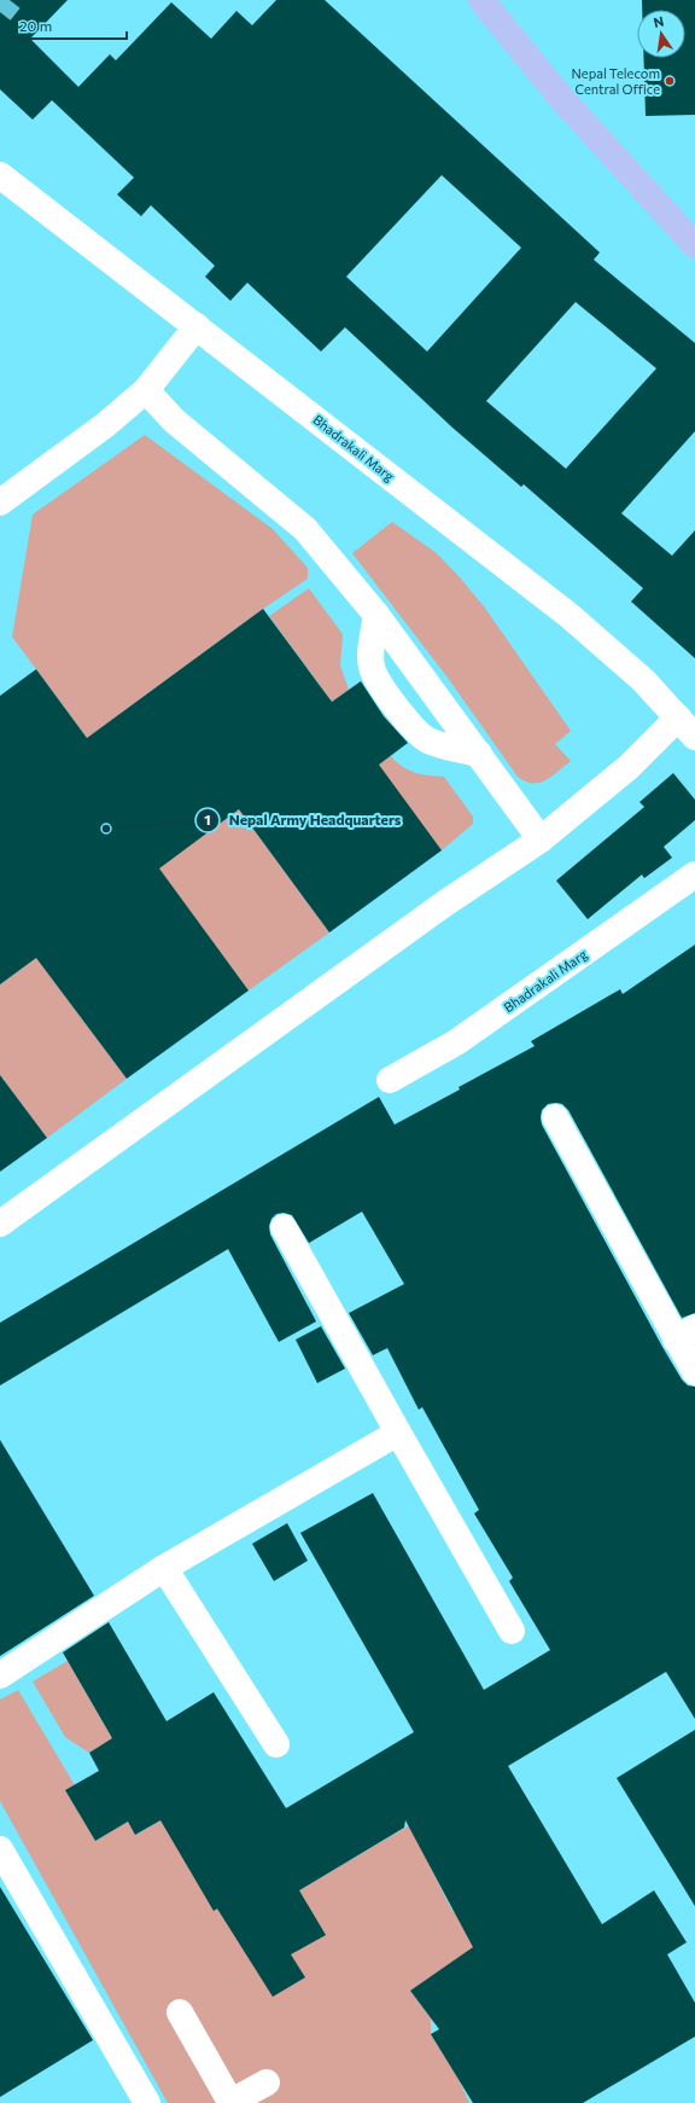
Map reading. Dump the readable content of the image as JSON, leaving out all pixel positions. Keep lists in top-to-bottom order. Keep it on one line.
{"streets":{"lane":["Bhadrakali Marg"]},"places":["Nepal Telecom Central Office","Nepal Army Headquarters"],"scale_bar":"20 m","north":"top"}
